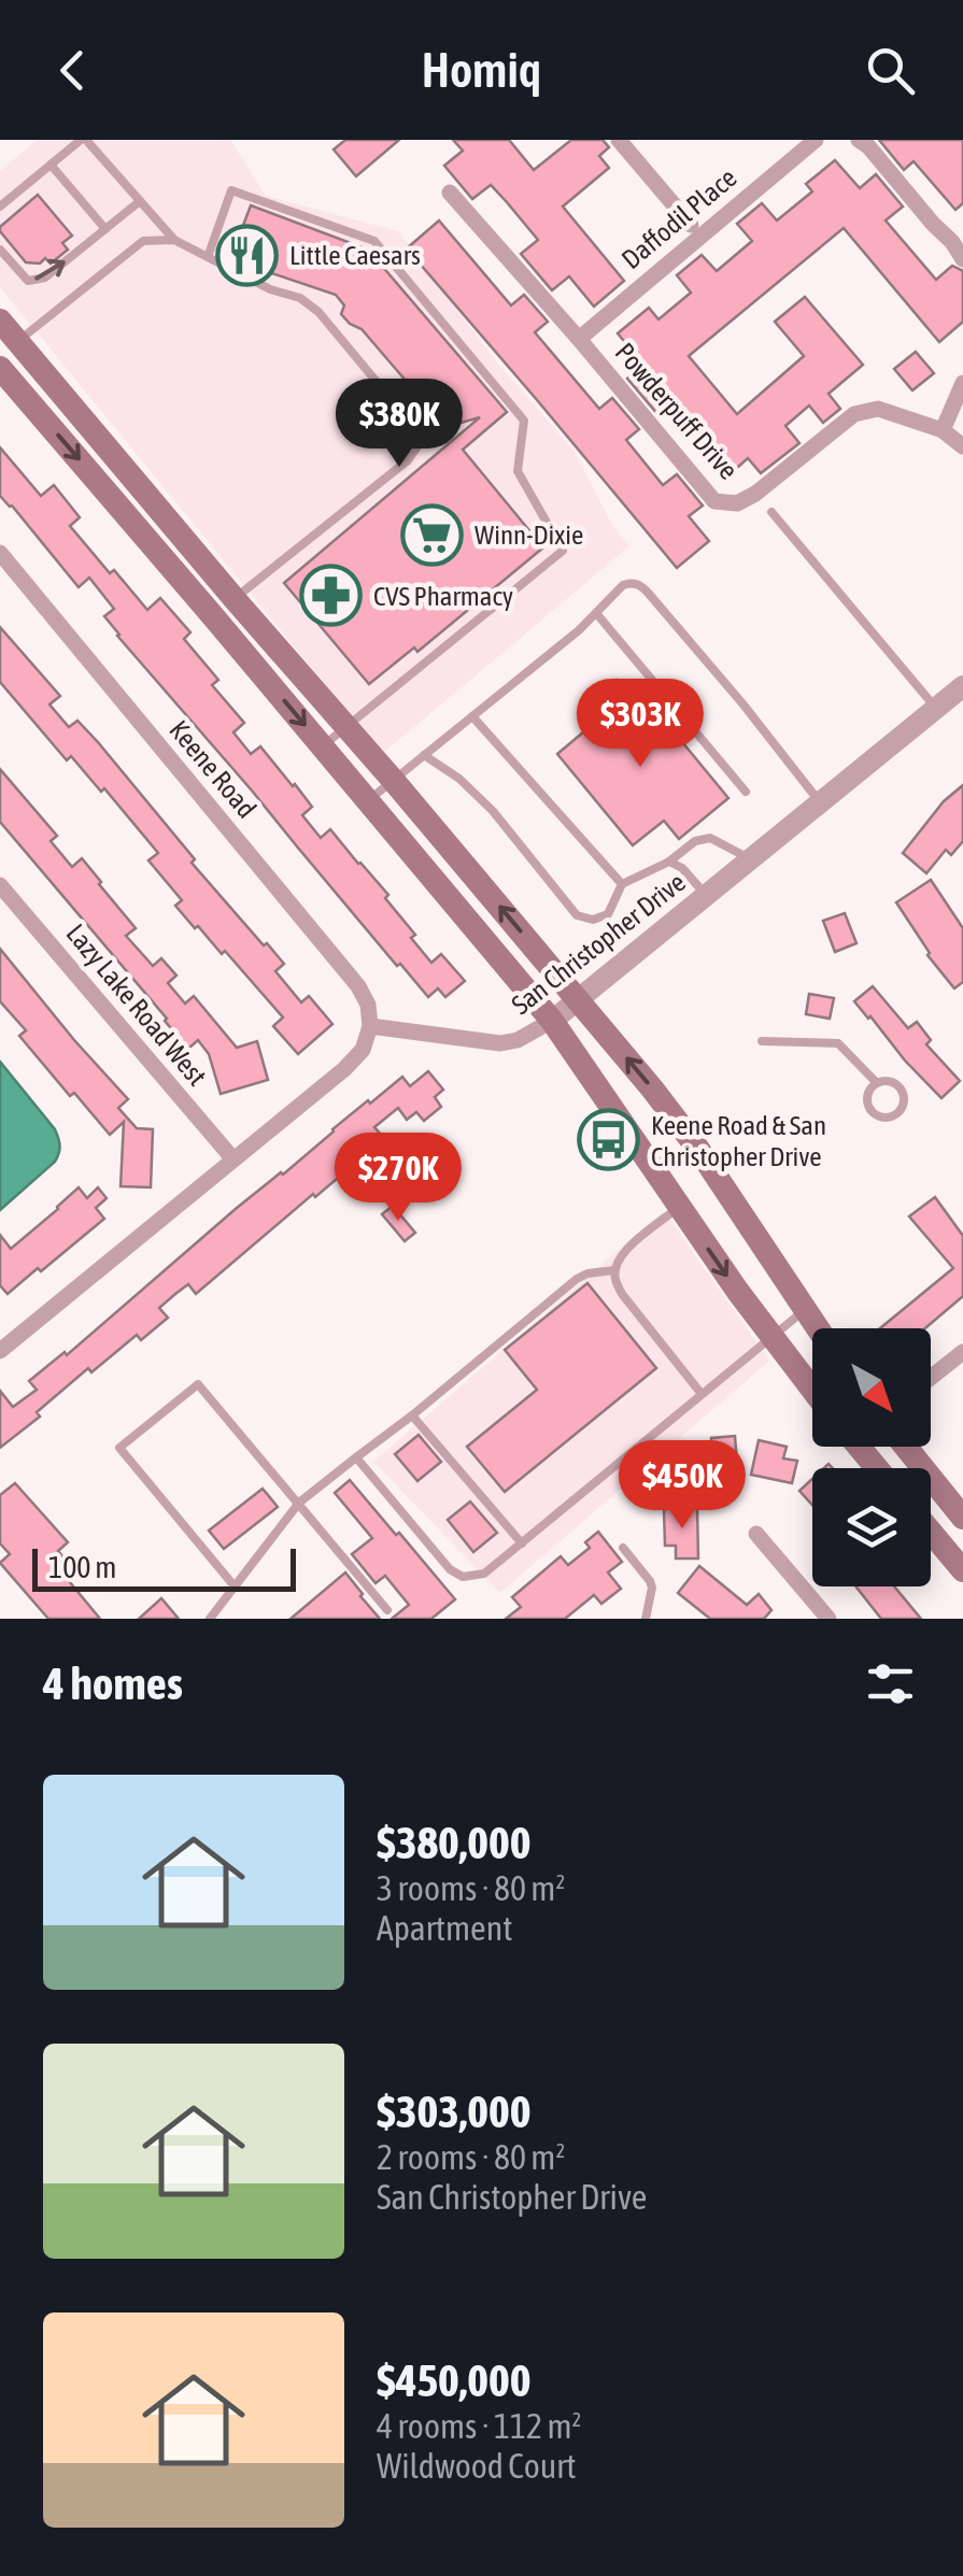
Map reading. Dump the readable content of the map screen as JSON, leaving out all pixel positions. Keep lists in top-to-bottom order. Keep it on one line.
{"streets":{"street":["Daffodil Place","Powderpuff Drive","Keene Road","San Christopher Drive","Lazy Lake Road West"]},"crossings":[["Daffodil Place","Powderpuff Drive"],["Keene Road","San Christopher Drive"]],"places":{"restaurant":["Little Caesars"],"supermarket":["Winn-Dixie"],"pharmacy":["CVS Pharmacy"],"bus stop":["Keene Road & San Christopher Drive"]},"scale_bar":"100 m","north":"bottom right","page":{"header":"Homiq","price":["$380K","$303K","$270K","$450K"],"scale":"100 m","heading":"4 homes","list":[{"name":"$380,000","note":"3 rooms · 80 m² · Apartment"},{"name":"$303,000","note":"2 rooms · 80 m² · San Christopher Drive"},{"name":"$450,000","note":"4 rooms · 112 m² · Wildwood Court"}]}}
